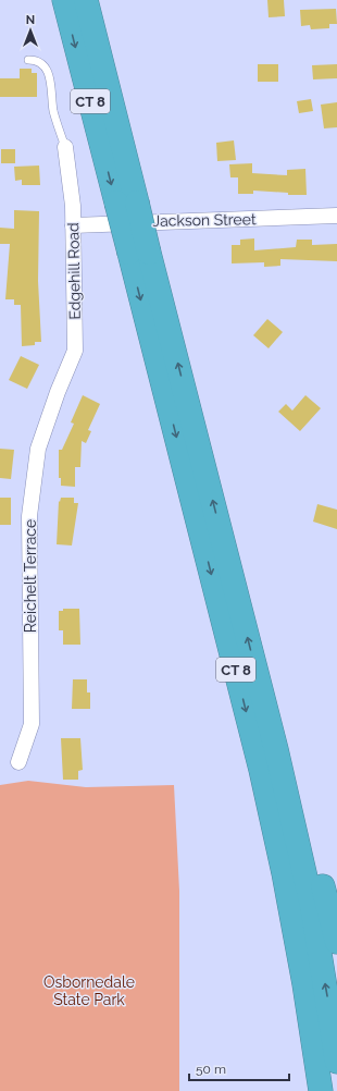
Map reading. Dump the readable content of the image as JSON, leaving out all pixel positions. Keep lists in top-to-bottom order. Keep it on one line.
{"streets":{"highway":["CT 8"],"street":["Jackson Street","Edgehill Road","Reichelt Terrace"]},"crossings":[["Jackson Street","Edgehill Road"],["Edgehill Road","Reichelt Terrace"]],"parks":["Osbornedale State Park"],"scale_bar":"50 m","north":"top"}
